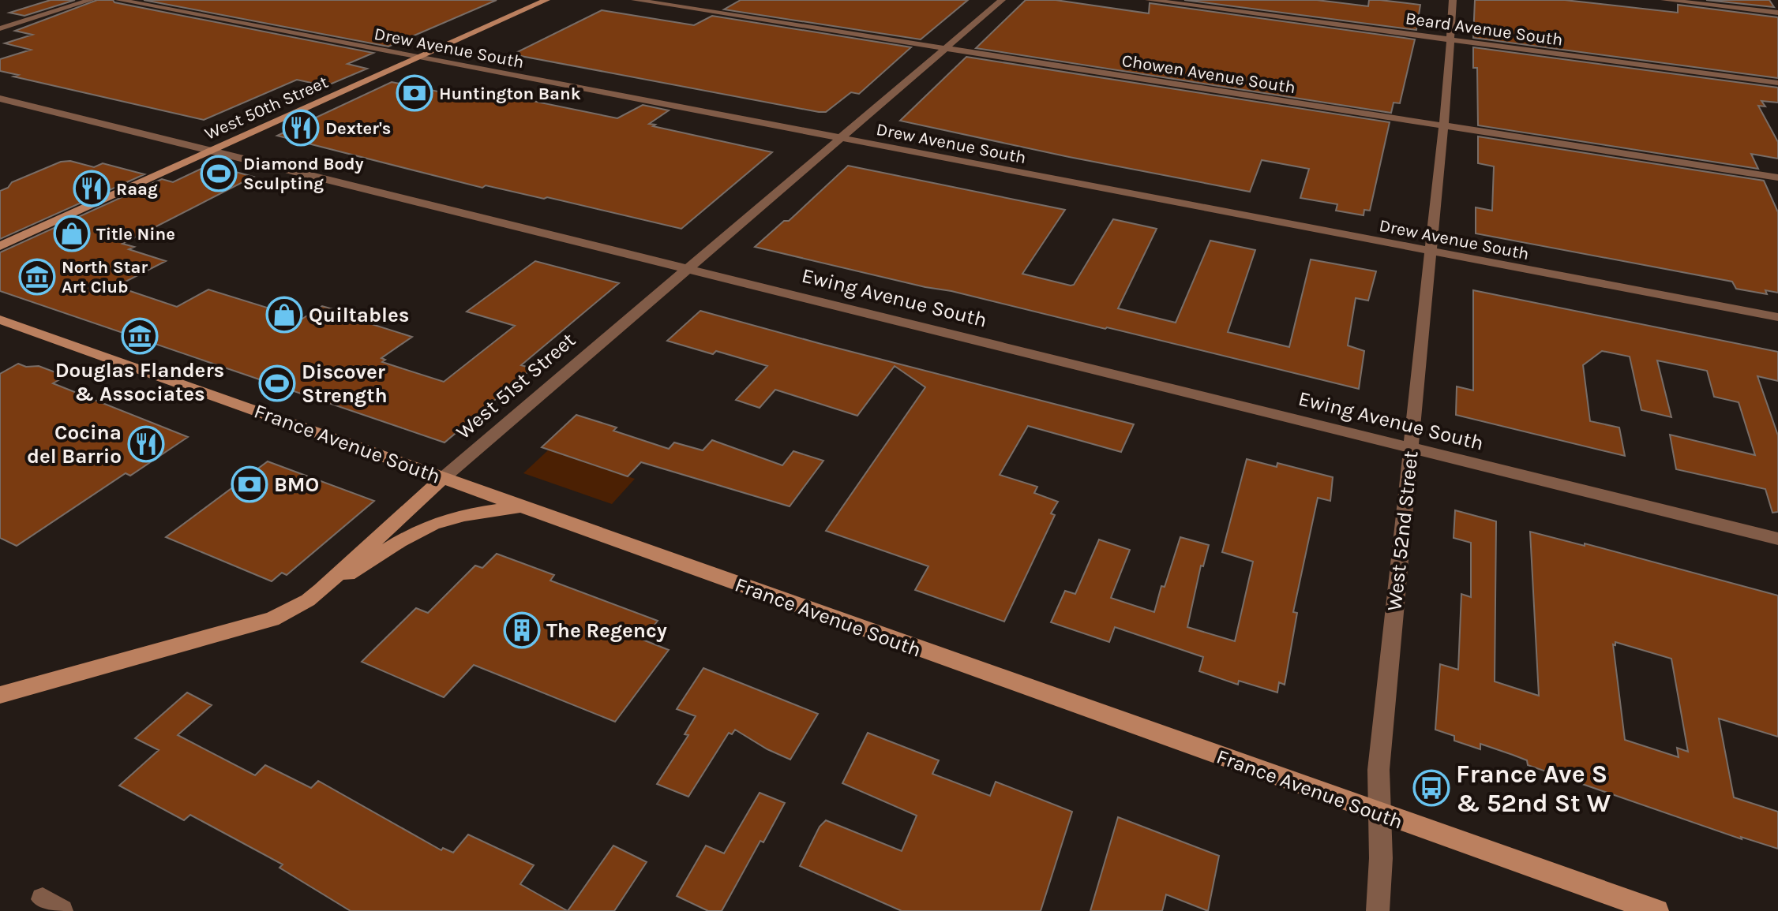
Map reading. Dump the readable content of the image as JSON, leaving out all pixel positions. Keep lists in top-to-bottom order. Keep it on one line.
{"streets":{"main road":["West 50th Street","West 51st Street","France Avenue South"],"street":["Beard Avenue South","Drew Avenue South","Chowen Avenue South","Ewing Avenue South","West 52nd Street"]},"crossings":[["Beard Avenue South","West 52nd Street"],["Drew Avenue South","West 50th Street"],["Drew Avenue South","West 51st Street"],["Drew Avenue South","West 52nd Street"],["Chowen Avenue South","West 51st Street"],["Chowen Avenue South","West 52nd Street"],["West 50th Street","Ewing Avenue South"],["Ewing Avenue South","West 51st Street"],["Ewing Avenue South","West 52nd Street"],["West 51st Street","France Avenue South"],["France Avenue South","West 52nd Street"]],"places":{"bank":["Huntington Bank","BMO"],"restaurant":["Dexter's","Raag","Cocina del Barrio"],"sports":["Diamond Body Sculpting","Discover Strength"],"shop":["Title Nine","Quiltables"],"museum":["North Star Art Club","Douglas Flanders & Associates"],"building":["The Regency"],"bus stop":["France Ave S & 52nd St W"]}}
